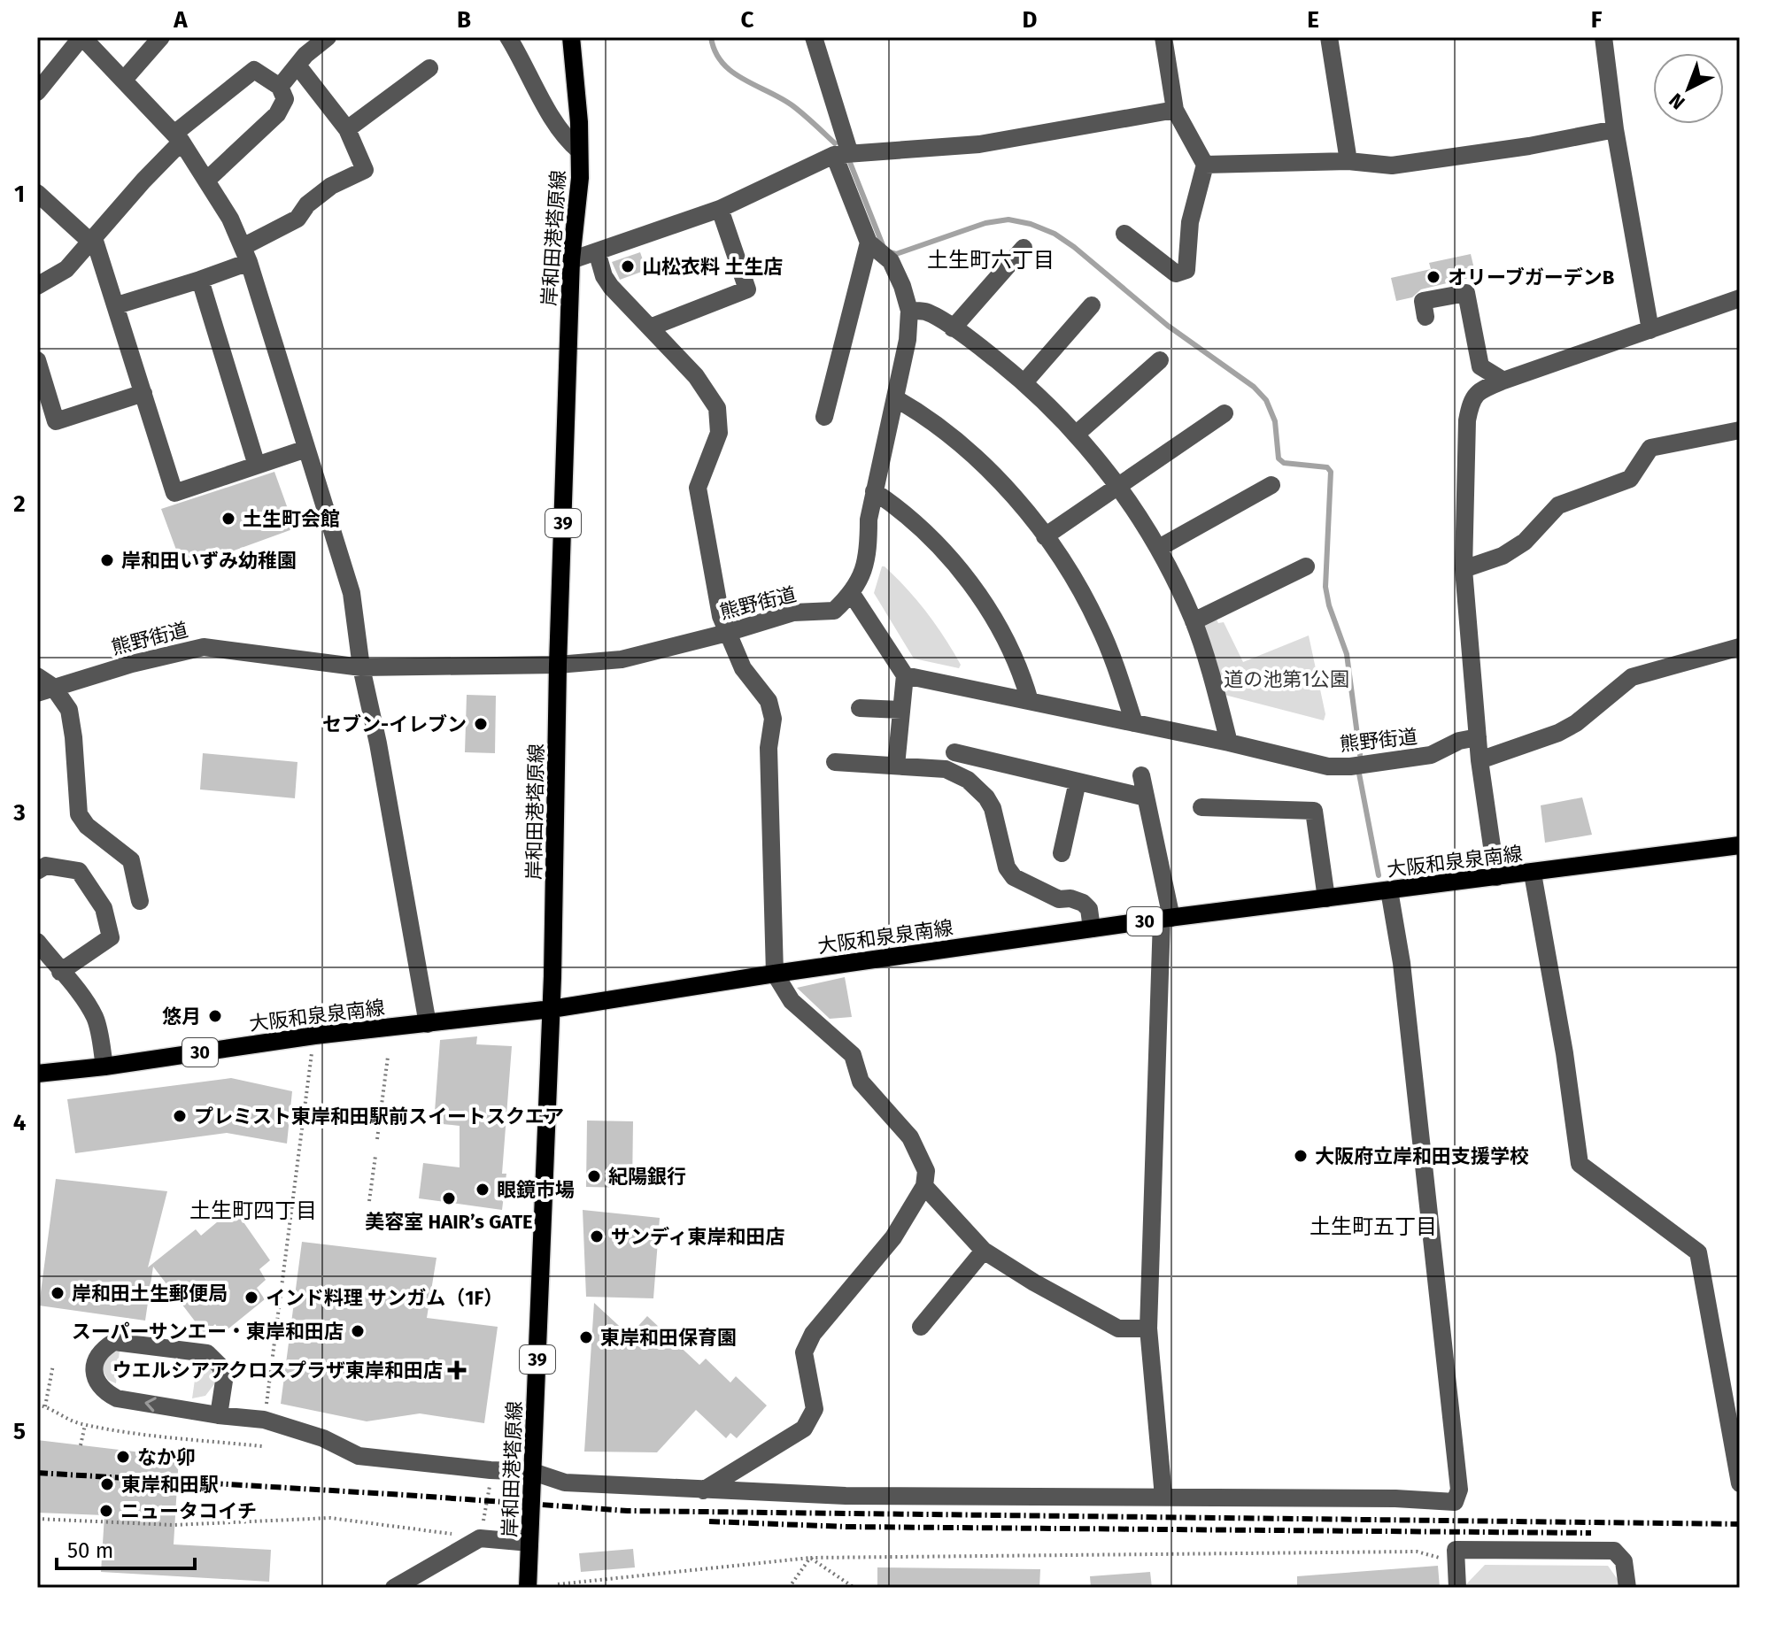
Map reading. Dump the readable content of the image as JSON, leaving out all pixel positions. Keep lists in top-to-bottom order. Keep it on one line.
{"streets":{"main road":["岸和田港塔原線","39","大阪和泉泉南線","30"],"street":["熊野街道"]},"crossings":[["岸和田港塔原線","熊野街道"],["岸和田港塔原線","大阪和泉泉南線"]],"districts":["土生町六丁目","土生町四丁目","土生町五丁目"],"parks":["道の池第1公園"],"places":{"other":["山松衣料 土生店","オリーブガーデンB","土生町会館","岸和田いずみ幼稚園","セブン-イレブン","悠月","プレミスト東岸和田駅前スイートスクエア","大阪府立岸和田支援学校","紀陽銀行","眼鏡市場","美容室 HAIR’s GATE","サンディ東岸和田店","岸和田土生郵便局","インド料理 サンガム（1F）","スーパーサンエー・東岸和田店","東岸和田保育園","なか卯","東岸和田駅","ニュータコイチ"],"health":["ウエルシアアクロスプラザ東岸和田店"]},"scale_bar":"50 m","north":"bottom left","grid":{"columns":["A","B","C","D","E","F"],"rows":["1","2","3","4","5"]}}
